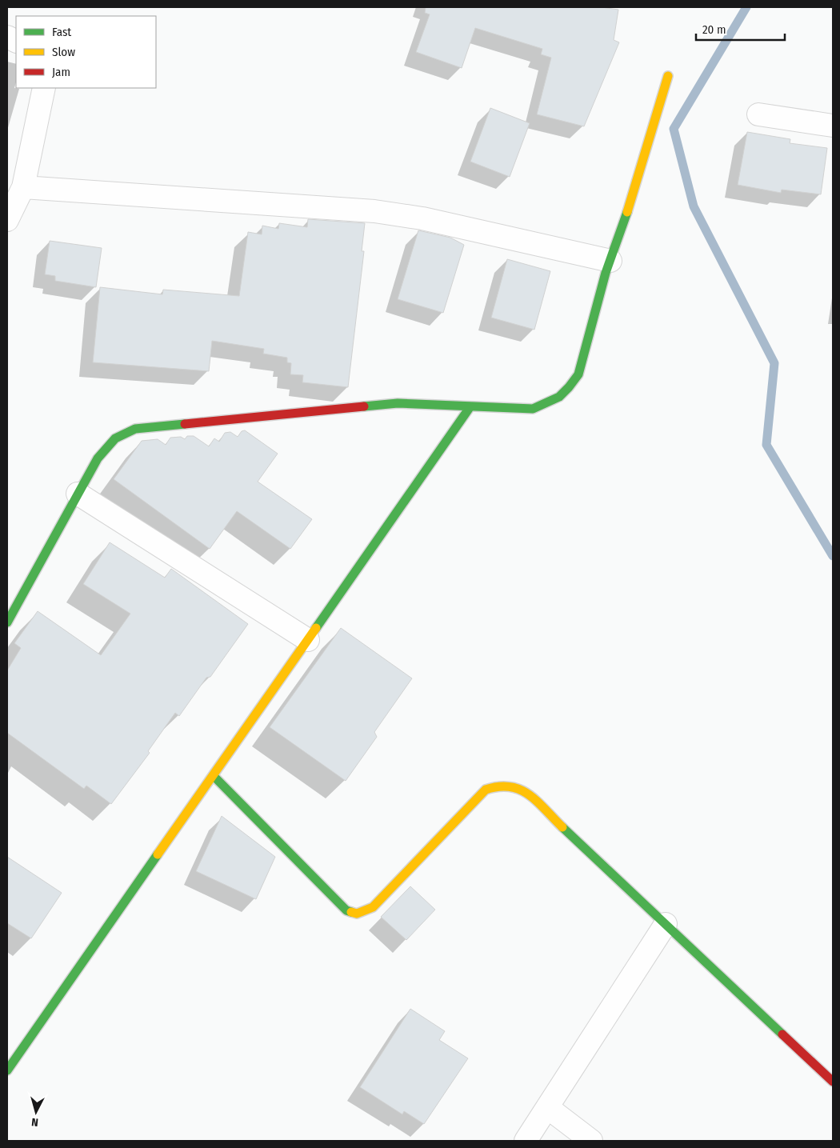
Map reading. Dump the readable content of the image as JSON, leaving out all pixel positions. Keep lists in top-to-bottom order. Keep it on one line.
{"legend":["Fast","Slow","Jam"],"scale_bar":"20 m","north":"bottom"}
